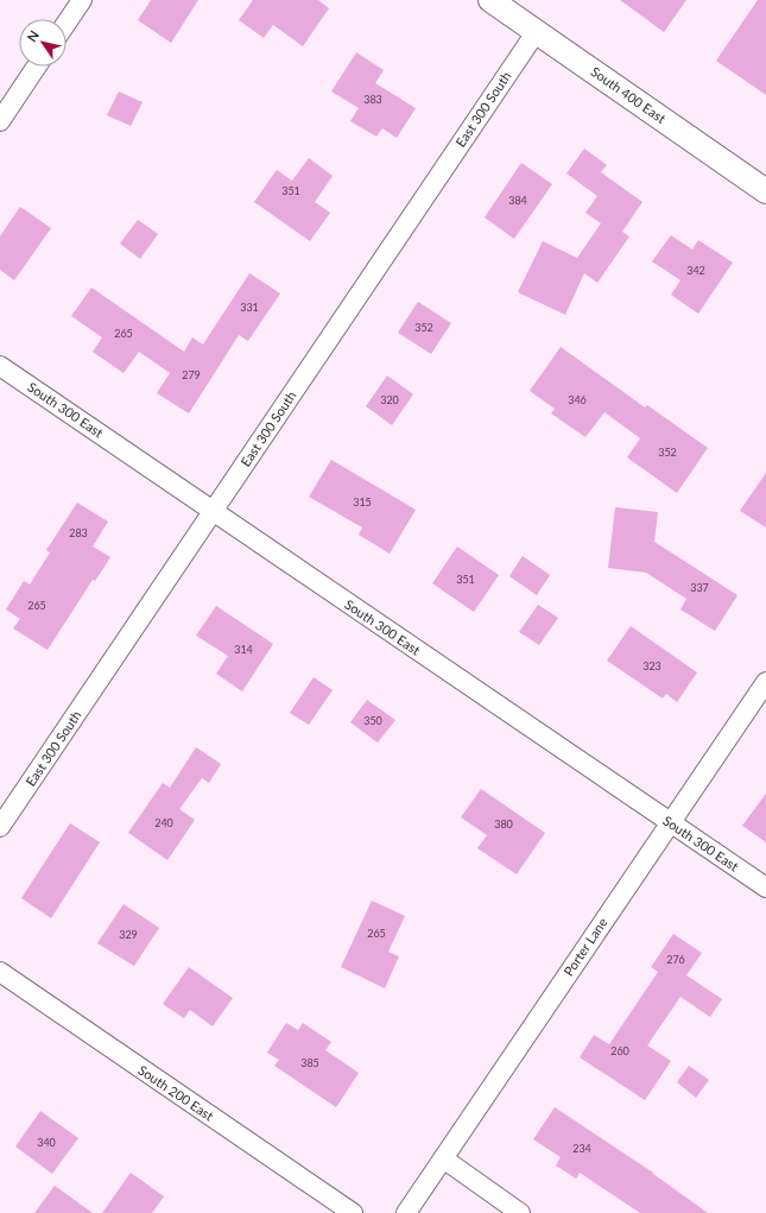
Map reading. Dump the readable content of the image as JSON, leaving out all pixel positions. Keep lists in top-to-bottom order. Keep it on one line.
{"streets":{"street":["South 400 East","East 300 South","South 300 East","Porter Lane","South 200 East"]},"crossings":[["South 400 East","East 300 South"],["East 300 South","South 300 East"],["South 300 East","Porter Lane"]],"house_numbers":["383","351","384","342","331","352","265","279","320","346","352","315","283","351","337","265","314","323","350","240","380","265","329","276","260","385","340","234"],"north":"top left"}
